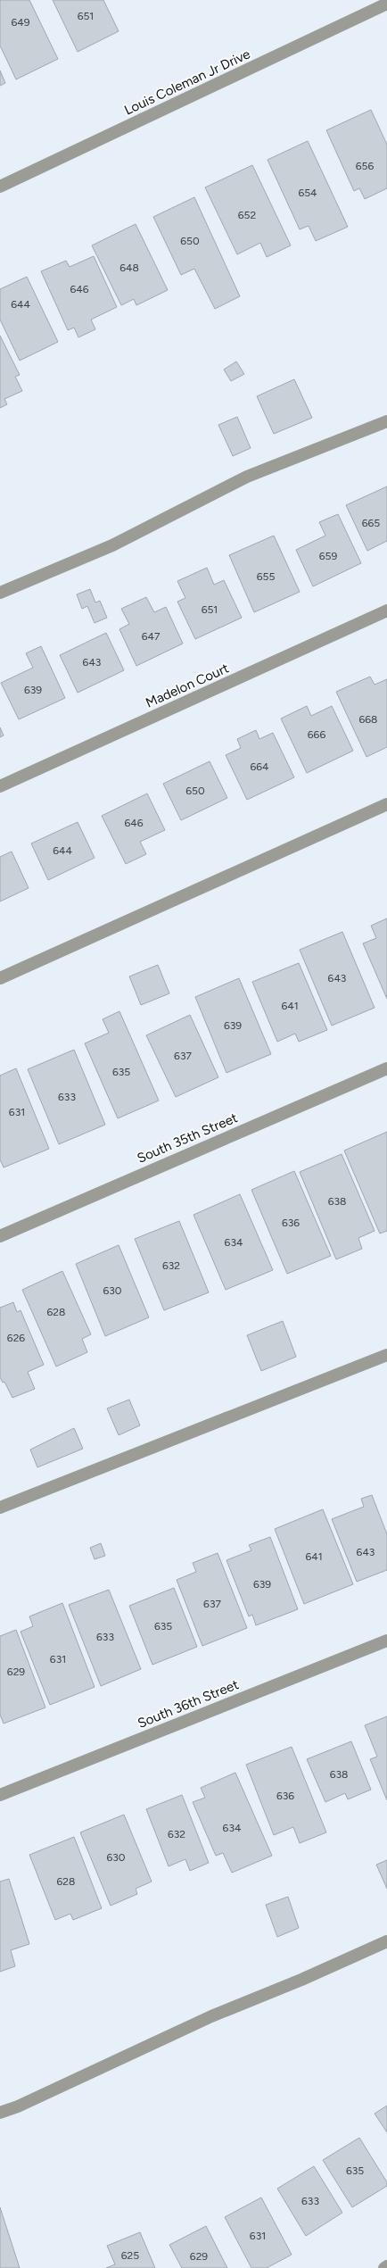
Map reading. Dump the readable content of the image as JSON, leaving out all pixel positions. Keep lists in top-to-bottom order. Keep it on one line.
{"streets":{"street":["Louis Coleman Jr Drive","Madelon Court","South 35th Street","South 36th Street"]},"house_numbers":["651","649","656","654","652","650","648","646","644","665","659","655","651","647","643","639","668","666","664","650","646","644","643","641","639","637","635","633","631","638","636","634","632","630","628","626","643","641","639","637","635","633","631","629","638","636","634","632","630","628","635","633","631","625","629"]}
